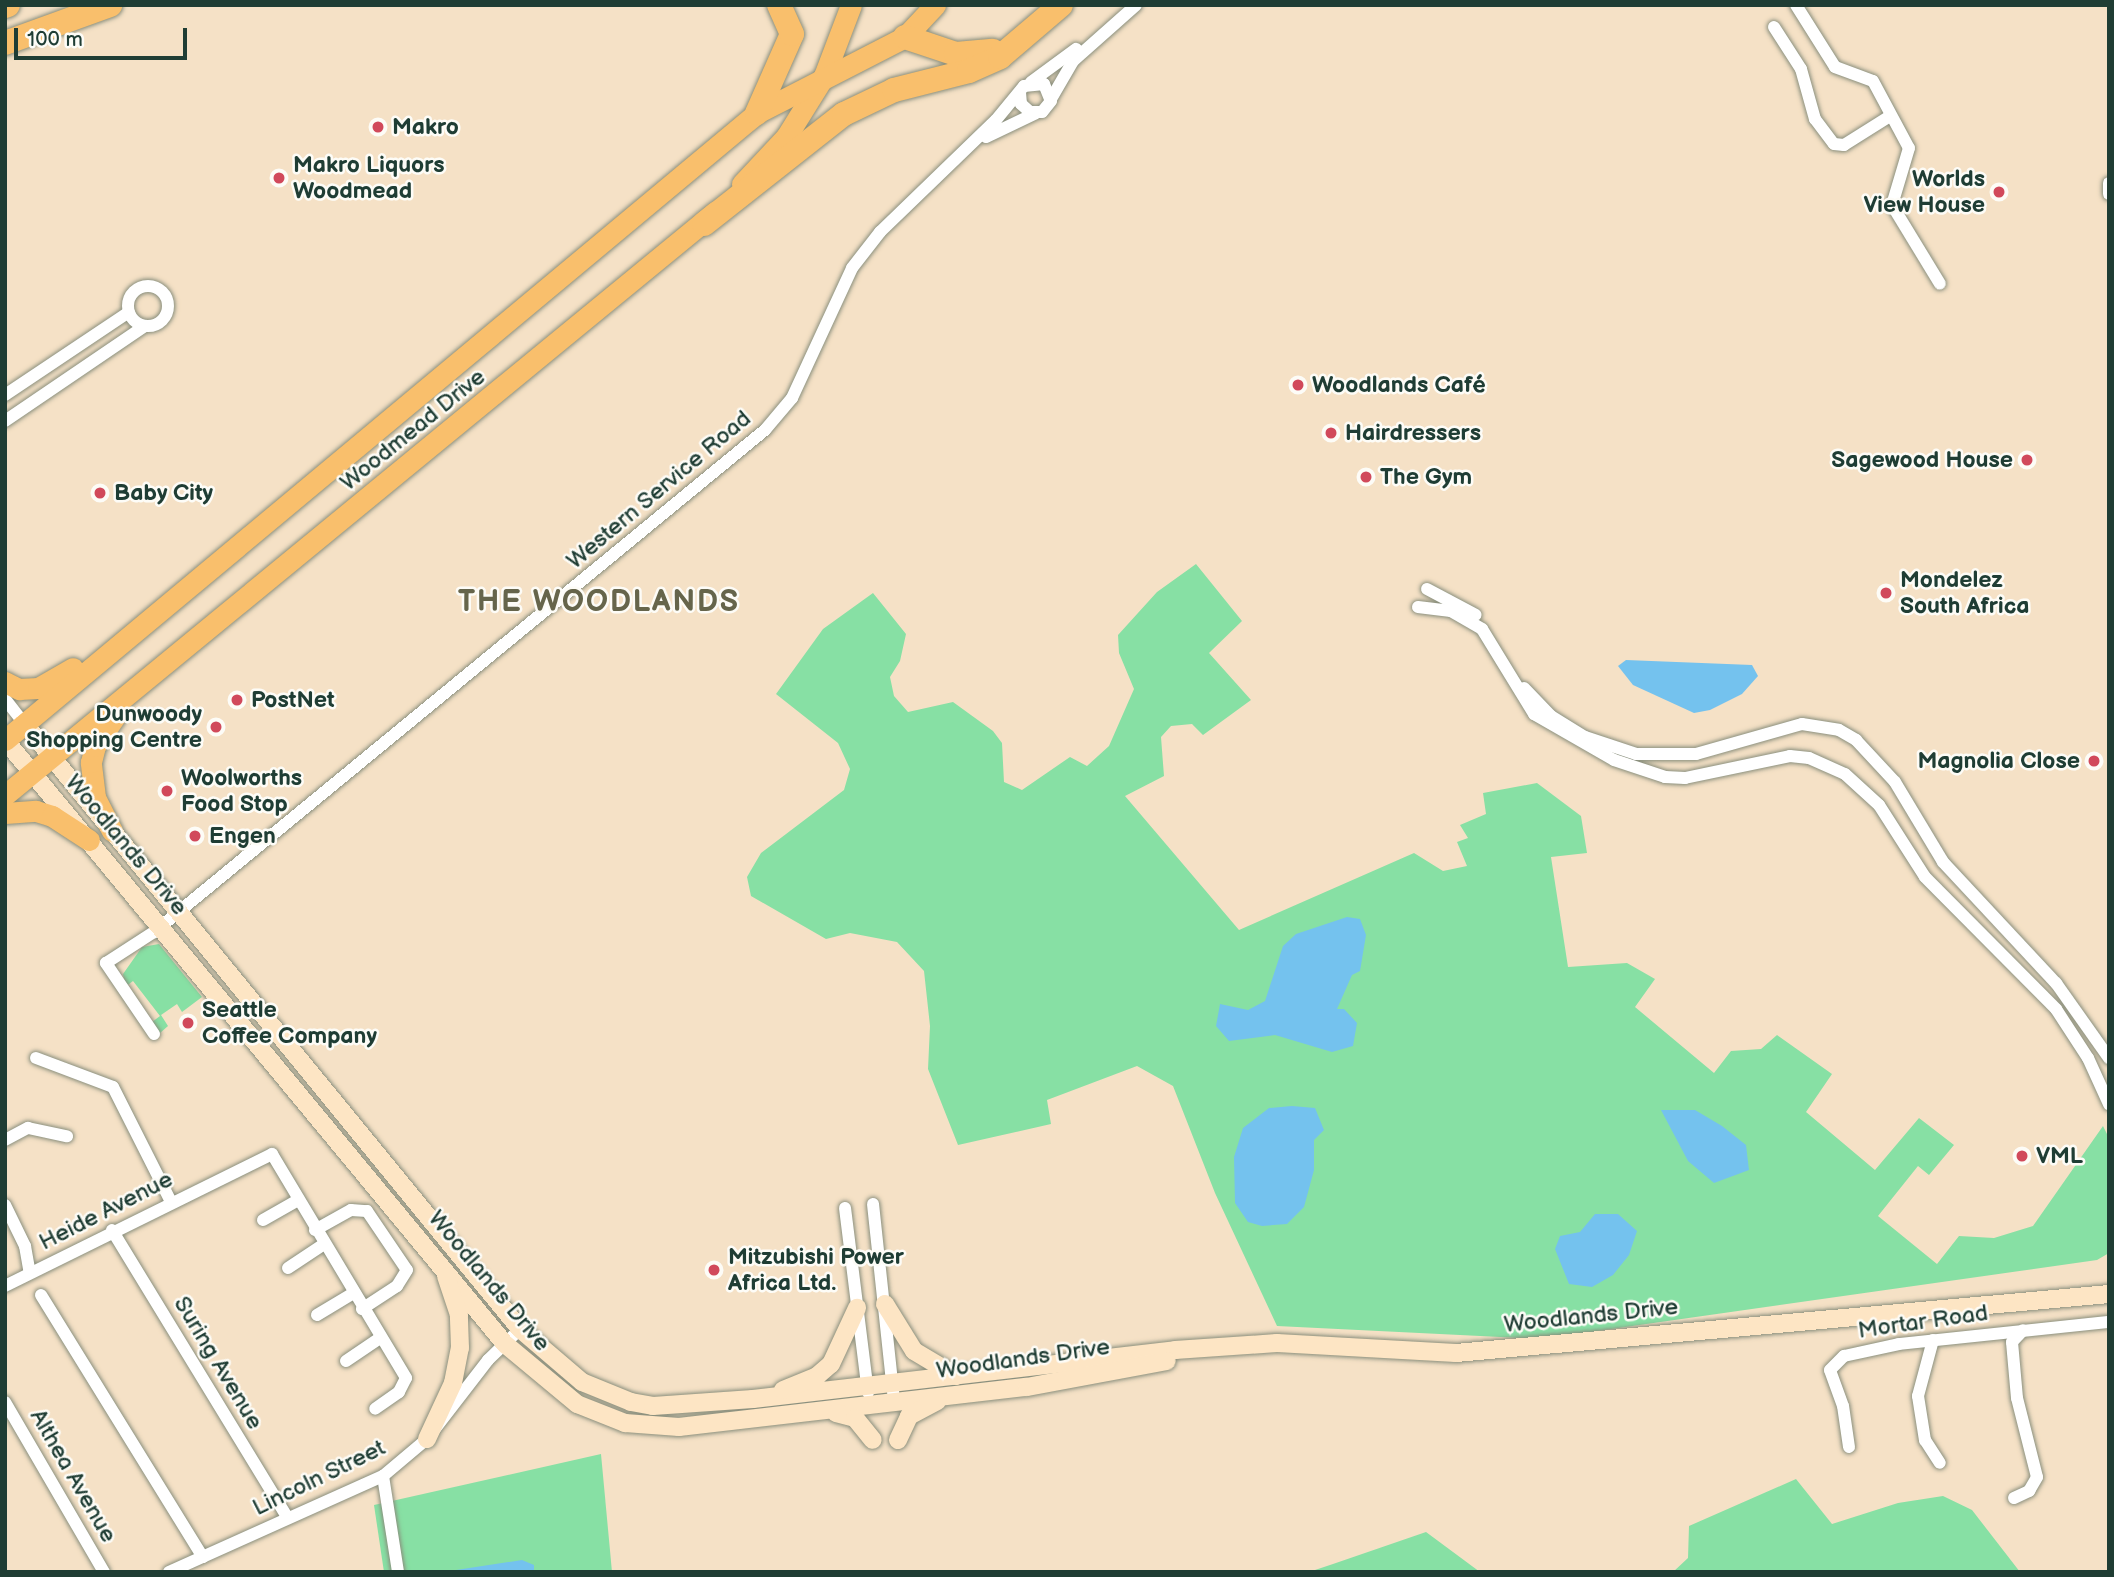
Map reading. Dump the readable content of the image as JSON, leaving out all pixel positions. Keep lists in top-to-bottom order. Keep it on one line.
{"streets":{"main road":["Woodmead Drive","Woodlands Drive"],"street":["Western Service Road","Heide Avenue","Mortar Road","Suring Avenue","Althea Avenue","Lincoln Street"]},"crossings":[["Woodmead Drive","Woodlands Drive"],["Western Service Road","Woodlands Drive"],["Woodlands Drive","Lincoln Street"],["Heide Avenue","Suring Avenue"],["Suring Avenue","Lincoln Street"]],"districts":["THE WOODLANDS"],"places":["Makro","Makro Liquors Woodmead","Worlds View House","Woodlands Café","Hairdressers","Sagewood House","The Gym","Baby City","Mondelez South Africa","PostNet","Dunwoody Shopping Centre","Magnolia Close","Woolworths Food Stop","Engen","Seattle Coffee Company","VML","Mitzubishi Power Africa Ltd."],"scale_bar":"100 m"}
